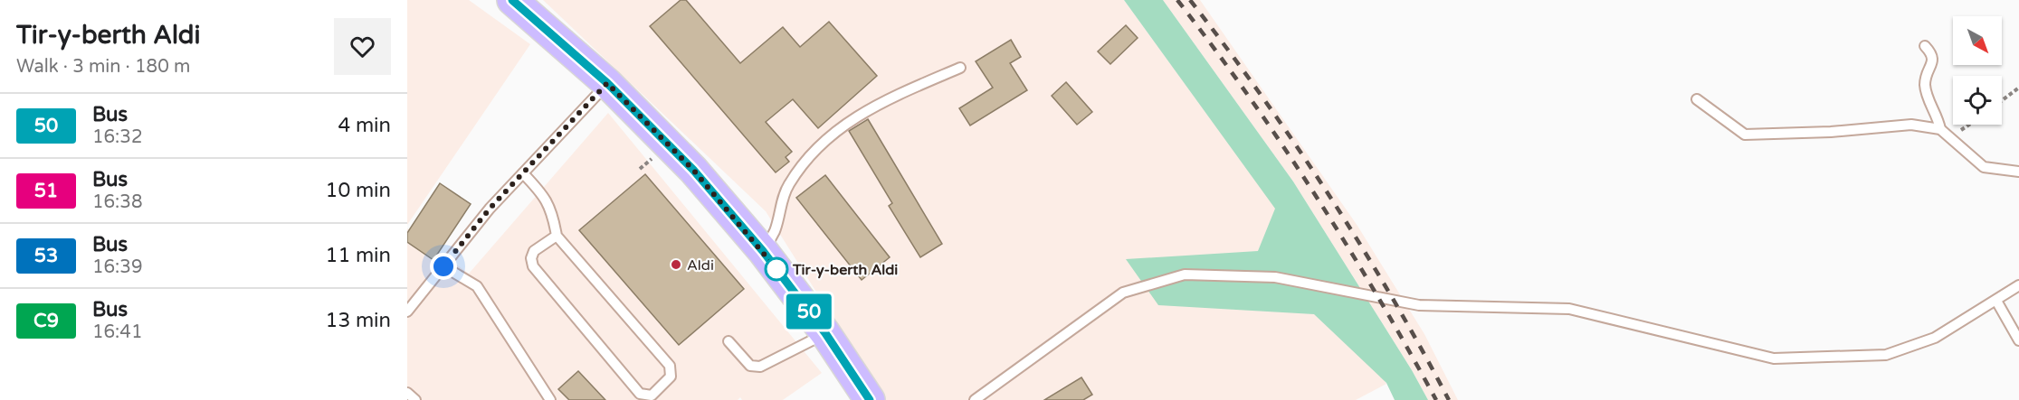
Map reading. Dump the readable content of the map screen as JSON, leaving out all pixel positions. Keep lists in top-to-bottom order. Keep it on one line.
{"places":["Aldi","Tir-y-berth Aldi"],"lines":["bus line 50"],"north":"bottom right","page":{"heading":["Tir-y-berth Aldi","Walk · 3 min · 180 m"],"on_map":"50","list":[{"mark":"50","name":"Bus","note":"16:32","value":"4 min"},{"mark":"51","name":"Bus","note":"16:38","value":"10 min"},{"mark":"53","name":"Bus","note":"16:39","value":"11 min"},{"mark":"C9","name":"Bus","note":"16:41","value":"13 min"}]}}
